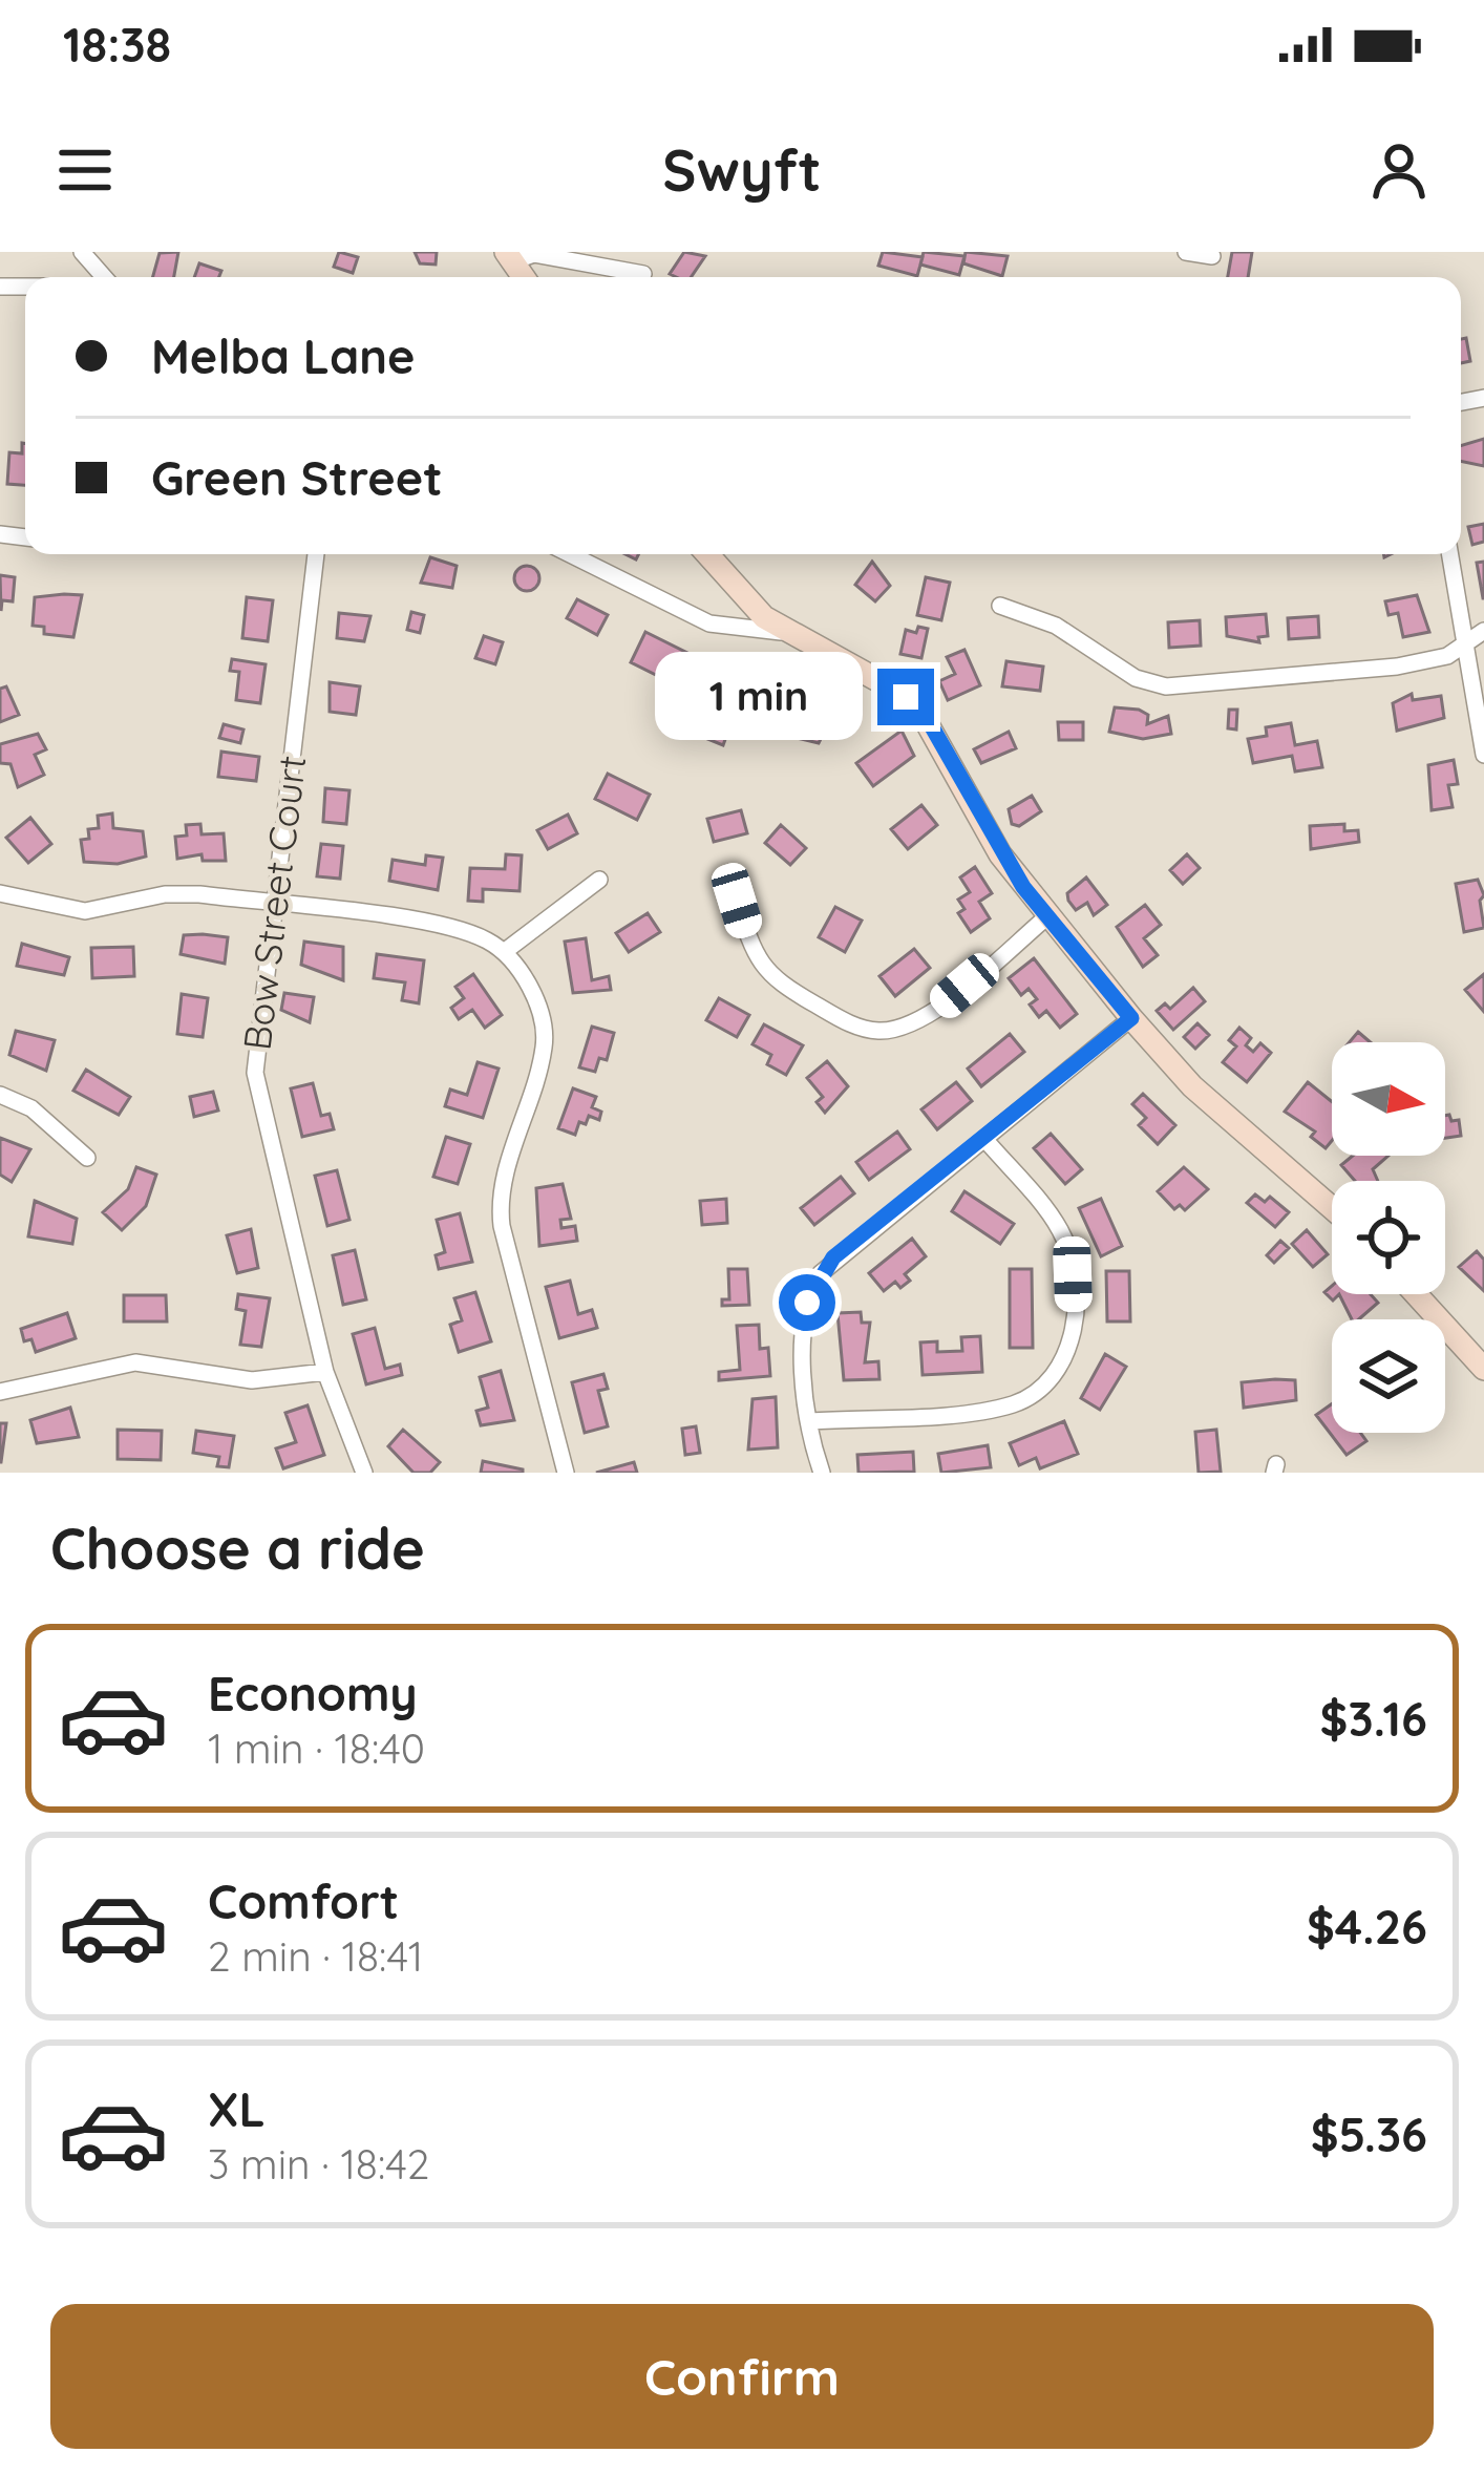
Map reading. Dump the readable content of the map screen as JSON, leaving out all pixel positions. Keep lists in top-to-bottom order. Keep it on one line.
{"streets":{"street":["Bow Street Court"]},"north":"right","page":{"status":"18:38","header":"Swyft","banner":["Melba Lane","Green Street"],"bubble":"1 min","heading":"Choose a ride","list":[{"name":"Economy","note":"1 min · 18:40","value":"$3.16"},{"name":"Comfort","note":"2 min · 18:41","value":"$4.26"},{"name":"XL","note":"3 min · 18:42","value":"$5.36"}],"buttons":"Confirm"}}
